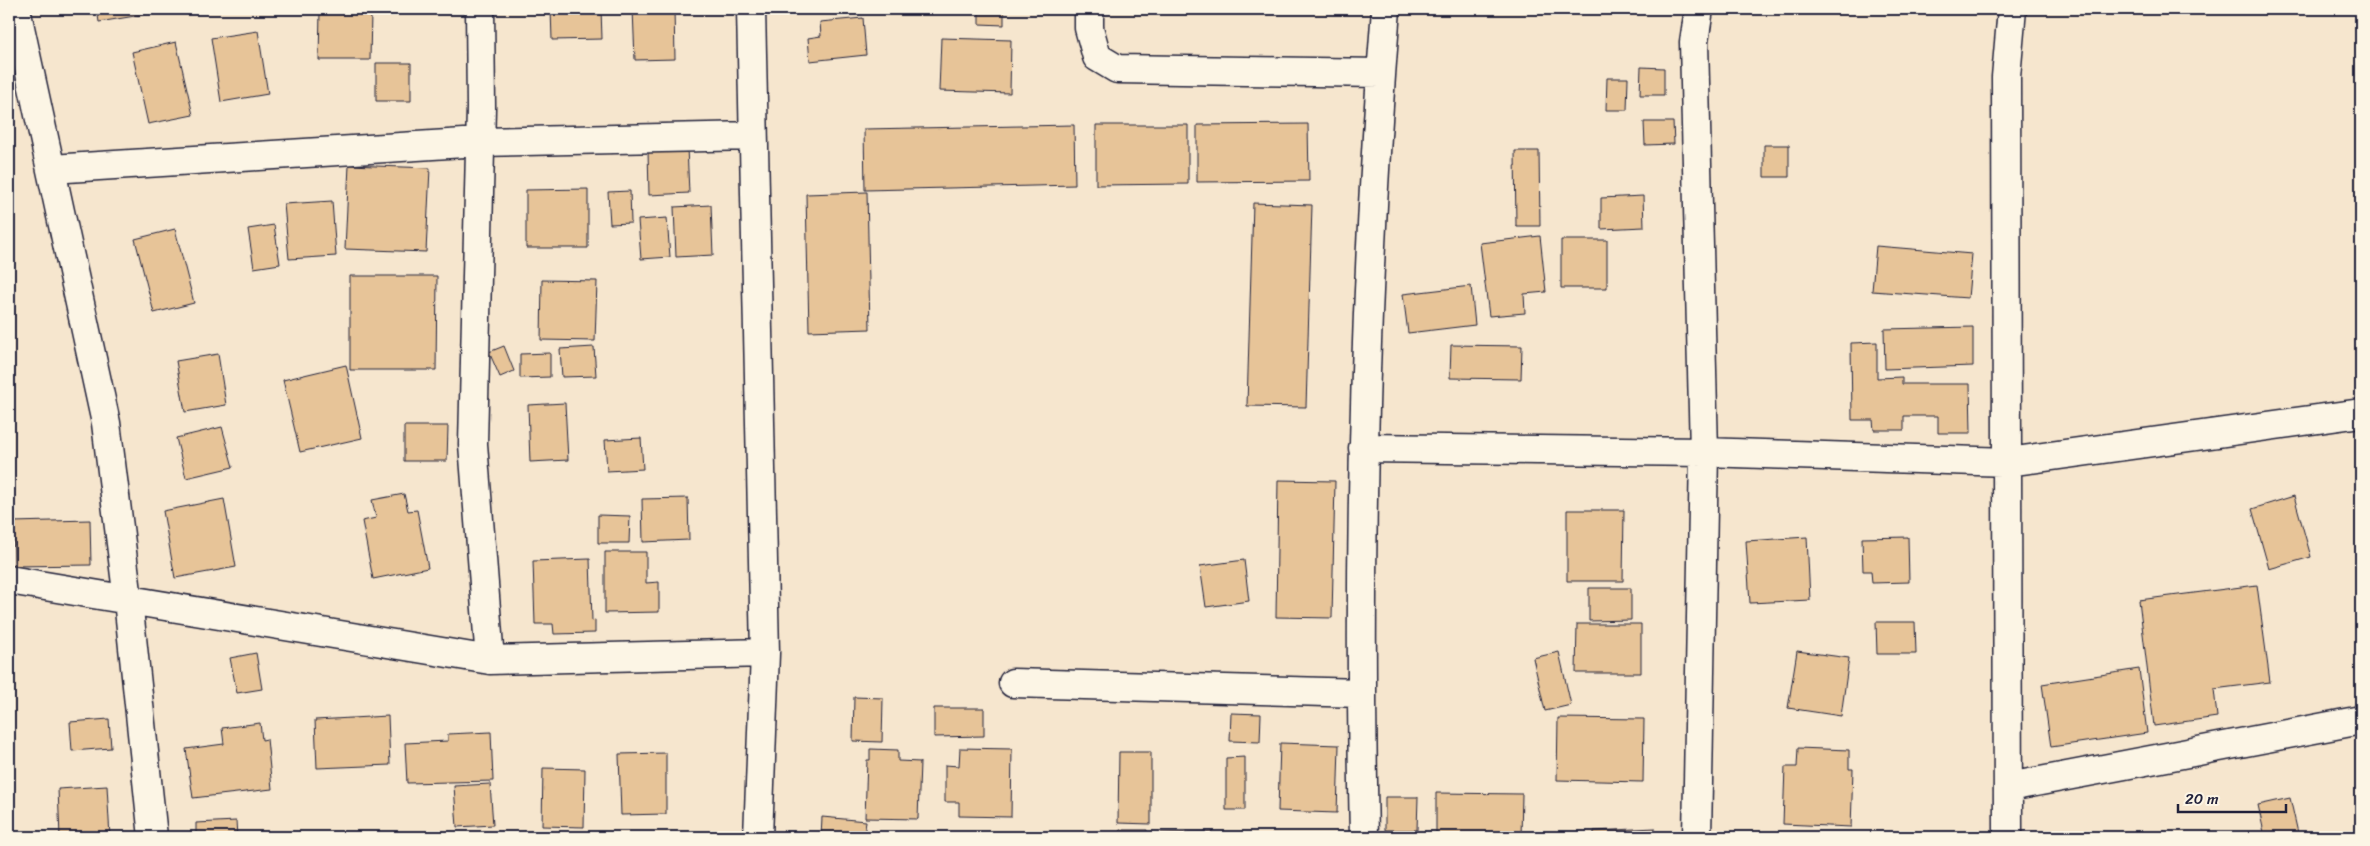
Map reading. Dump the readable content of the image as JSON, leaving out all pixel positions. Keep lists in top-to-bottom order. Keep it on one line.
{"scale_bar":"20 m"}
